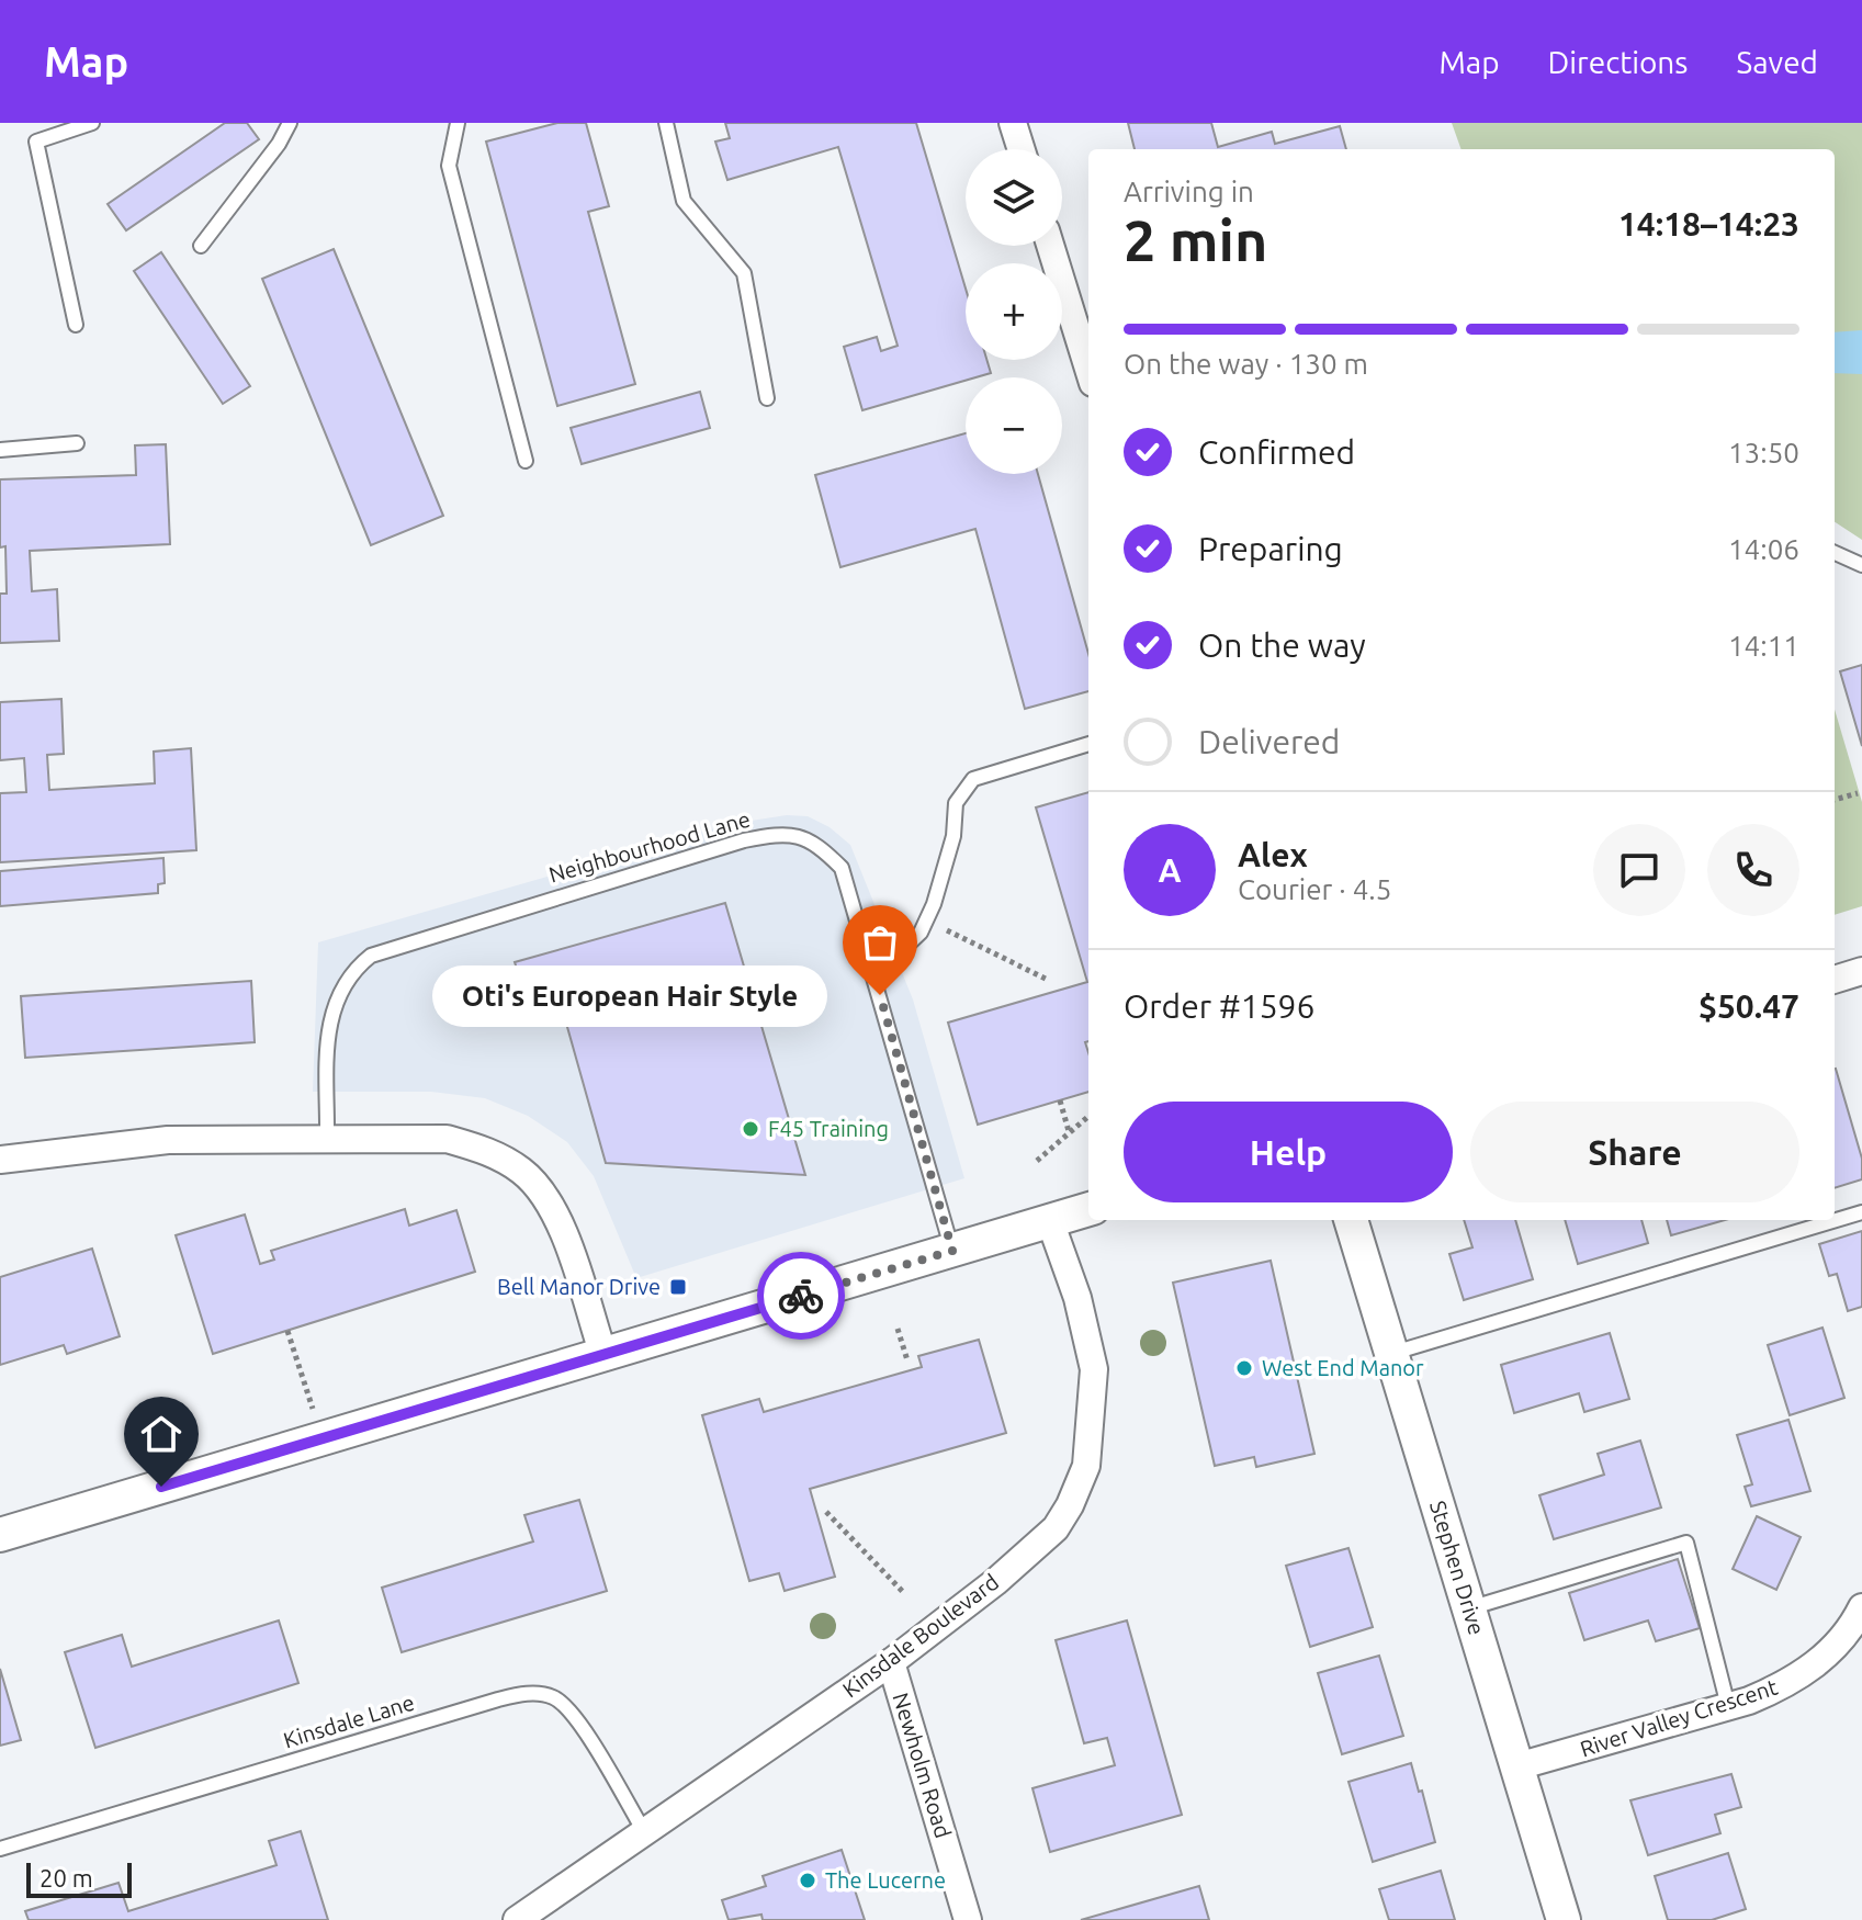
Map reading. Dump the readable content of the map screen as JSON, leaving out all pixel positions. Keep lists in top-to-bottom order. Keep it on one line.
{"streets":{"street":["Stephen Drive","Kinsdale Boulevard","River Valley Crescent","Newholm Road"],"lane":["Neighbourhood Lane","Kinsdale Lane"]},"crossings":[["Stephen Drive","River Valley Crescent"],["Kinsdale Boulevard","Kinsdale Lane"],["Kinsdale Boulevard","Newholm Road"]],"places":{"other":["Oti's European Hair Style","F45 Training","West End Manor","The Lucerne"],"transit":["Bell Manor Drive"]},"scale_bar":"20 m","page":{"header":"Map","nav":["Map","Directions","Saved"],"map_buttons":["+","−"],"heading":["2 min","Arriving in","14:18–14:23"],"panel":["Alex","Courier · 4.5","Order #1596","$50.47"],"bar":"On the way · 130 m","list":[["Confirmed","13:50"],["Preparing","14:06"],["On the way","14:11"],"Delivered"],"round":"A","bubble":"Oti's European Hair Style","buttons":["Help","Share"],"scale":"20 m"}}
